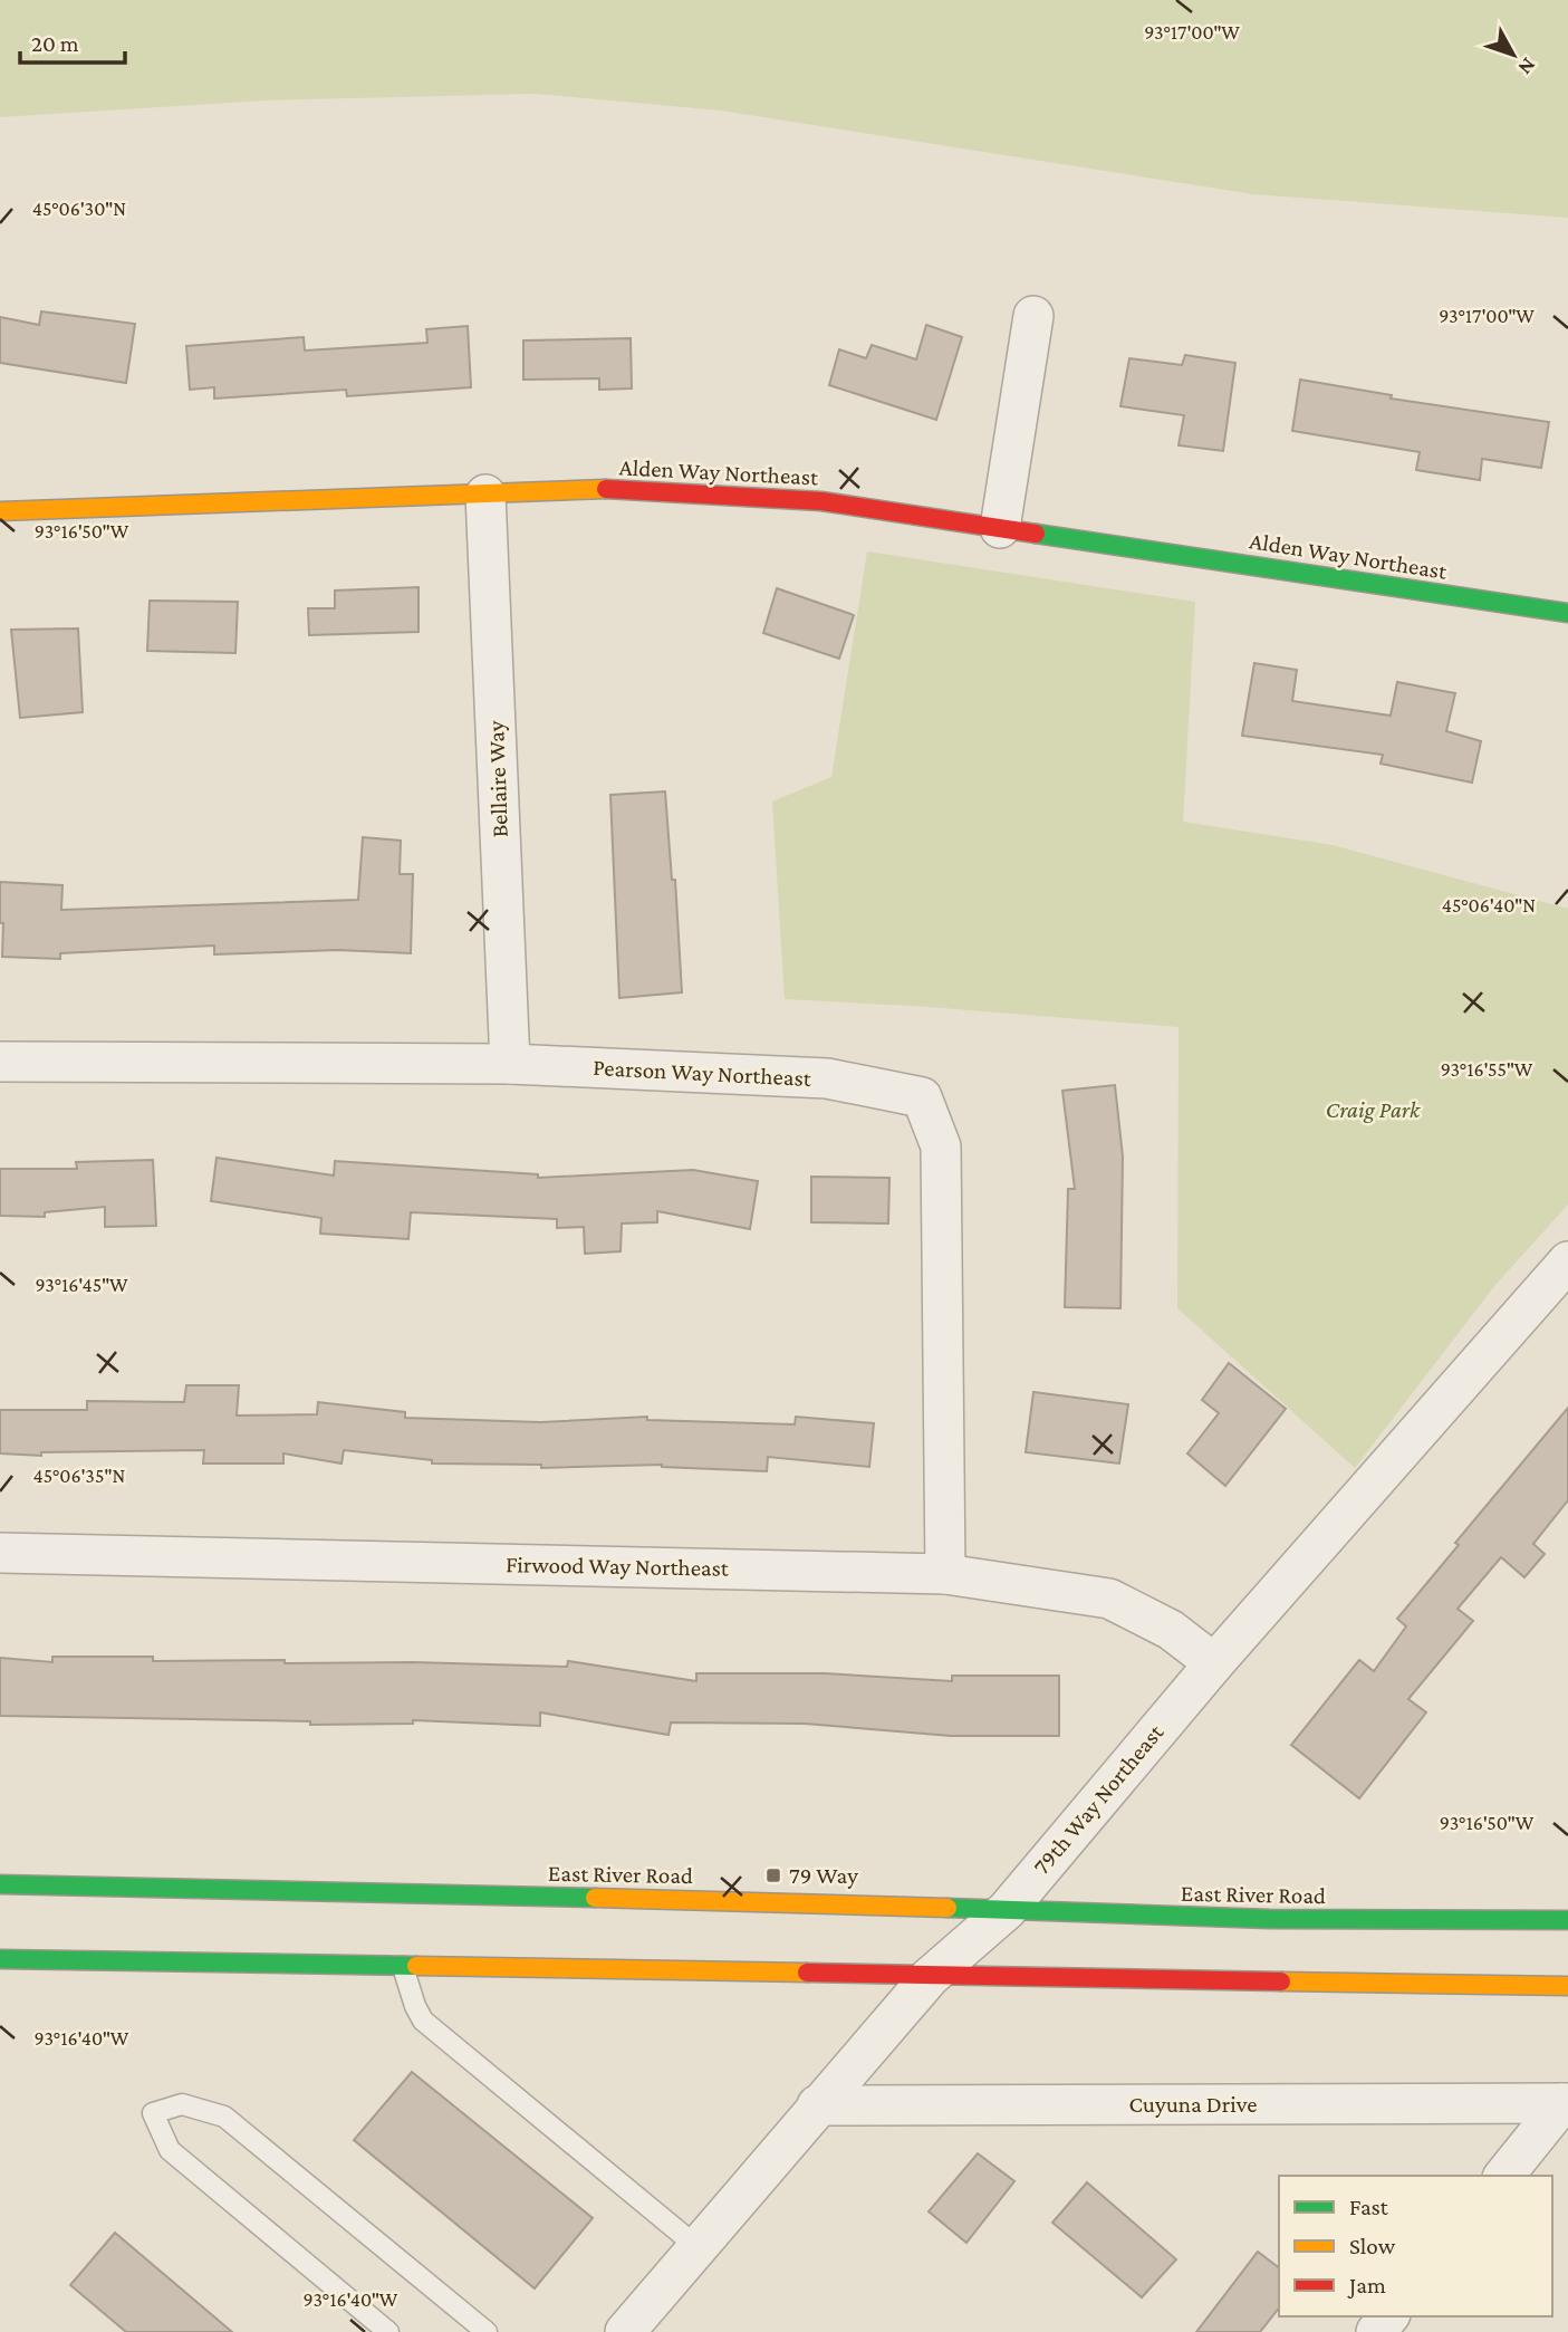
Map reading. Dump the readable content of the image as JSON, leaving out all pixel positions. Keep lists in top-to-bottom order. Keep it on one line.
{"streets":{"main road":["Alden Way Northeast","East River Road"],"street":["Bellaire Way","Pearson Way Northeast","Firwood Way Northeast","79th Way Northeast","Cuyuna Drive"]},"crossings":[["Alden Way Northeast","Bellaire Way"],["Bellaire Way","Pearson Way Northeast"],["Pearson Way Northeast","Firwood Way Northeast"],["Firwood Way Northeast","79th Way Northeast"],["79th Way Northeast","East River Road"],["79th Way Northeast","Cuyuna Drive"]],"parks":["Craig Park"],"places":{"transit":["79 Way"]},"legend":["Fast","Slow","Jam"],"scale_bar":"20 m","north":"bottom right","coordinates":["93°17'00\"W","45°06'30\"N","93°16'50\"W","45°06'40\"N","93°16'55\"W","93°16'45\"W","45°06'35\"N","93°16'40\"W"]}
